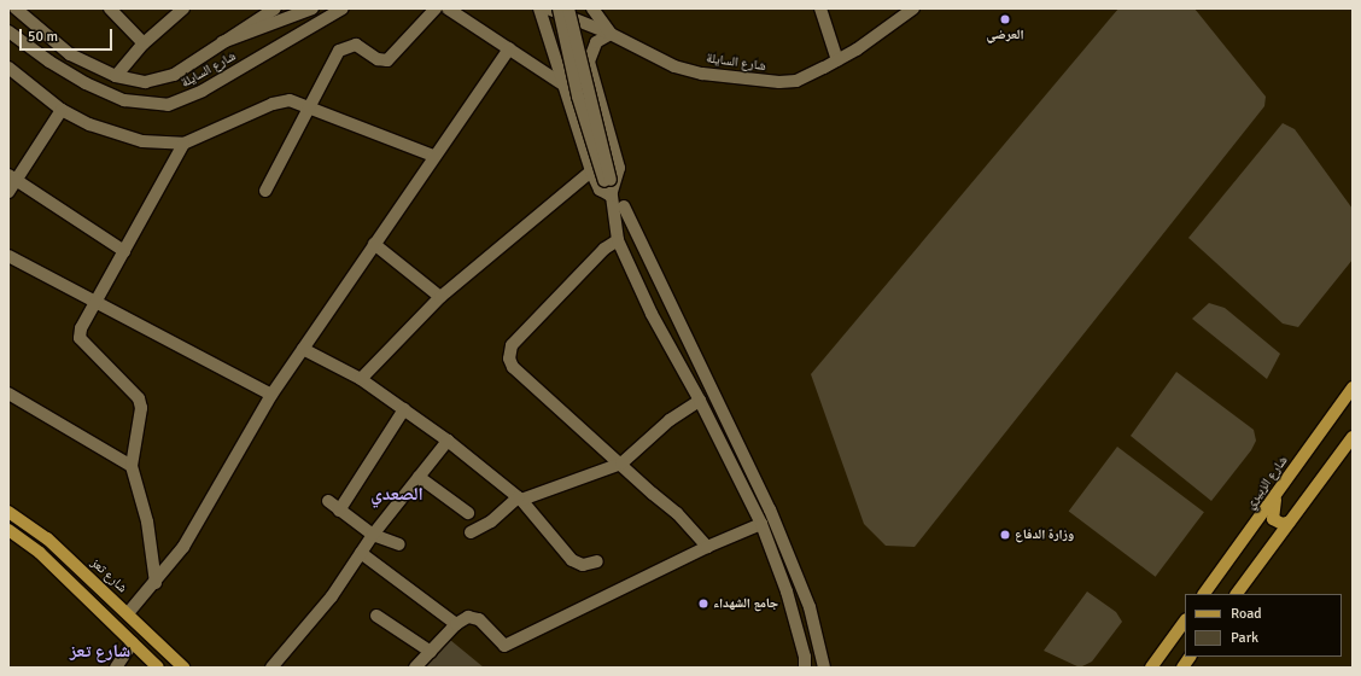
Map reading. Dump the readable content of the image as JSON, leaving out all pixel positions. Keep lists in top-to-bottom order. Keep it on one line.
{"streets":{"main road":["شارع الزبيري","شارع تعز"],"street":["شارع السايلة"]},"districts":["الصعدي","شارع تعز"],"places":["العرضي","وزارة الدفاع","جامع الشهداء"],"legend":["Road","Park"],"scale_bar":"50 m"}
